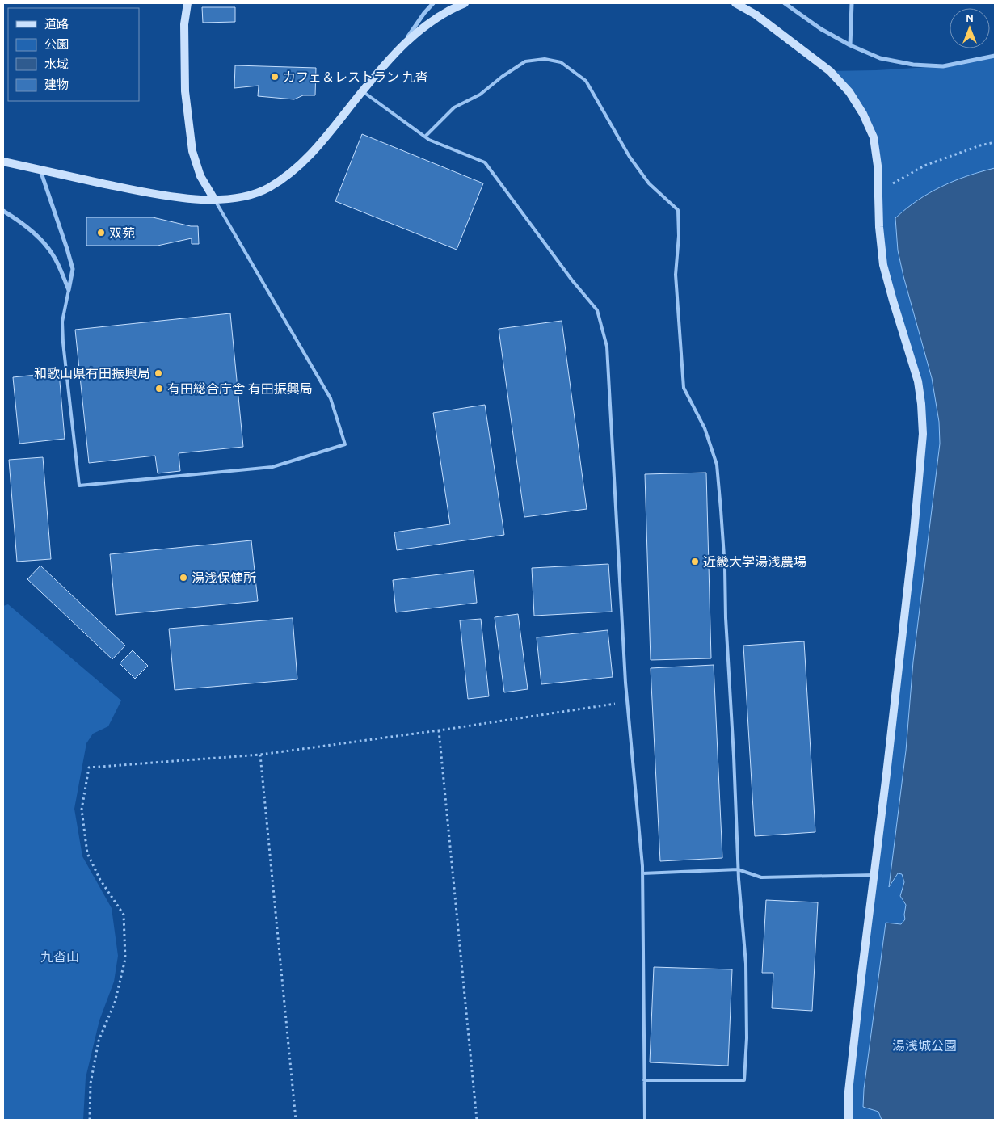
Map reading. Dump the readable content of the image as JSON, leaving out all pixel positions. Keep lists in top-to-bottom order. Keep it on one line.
{"parks":["九沓山","湯浅城公園"],"places":["カフェ＆レストラン 九沓","双苑","和歌山県有田振興局","有田総合庁舎 有田振興局","近畿大学湯浅農場","湯浅保健所"],"legend":["道路","公園","水域","建物"],"north":"top"}
